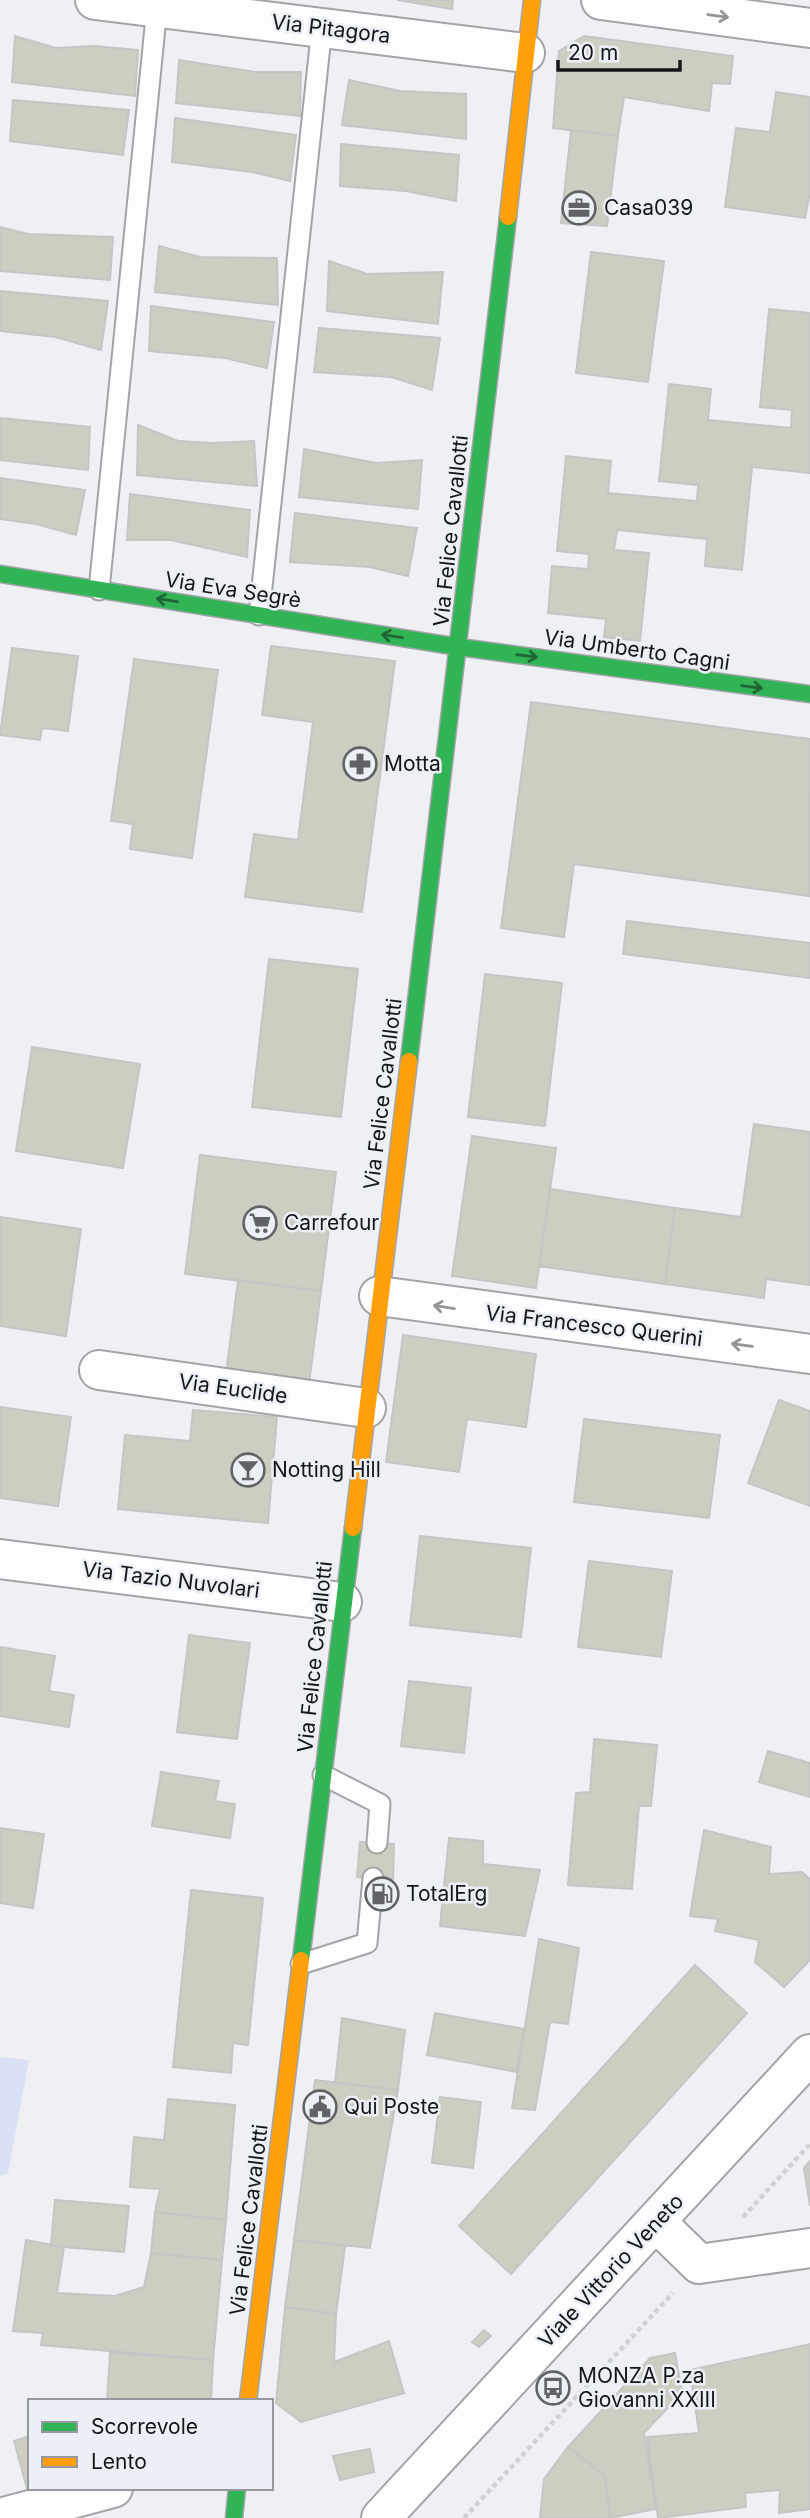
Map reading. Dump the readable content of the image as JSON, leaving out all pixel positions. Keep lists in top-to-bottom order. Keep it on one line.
{"streets":{"street":["Via Pitagora","Via Felice Cavallotti","Via Eva Segrè","Via Umberto Cagni","Via Francesco Querini","Via Euclide","Via Tazio Nuvolari","Viale Vittorio Veneto"]},"crossings":[["Via Pitagora","Via Felice Cavallotti"],["Via Felice Cavallotti","Via Eva Segrè"],["Via Felice Cavallotti","Via Umberto Cagni"],["Via Felice Cavallotti","Via Francesco Querini"],["Via Felice Cavallotti","Via Euclide"],["Via Felice Cavallotti","Via Tazio Nuvolari"],["Via Eva Segrè","Via Umberto Cagni"]],"one_way":["Via Eva Segrè","Via Umberto Cagni","Via Francesco Querini"],"places":{"office":["Casa039"],"pharmacy":["Motta"],"supermarket":["Carrefour"],"bar":["Notting Hill"],"fuel station":["TotalErg"],"public building":["Qui Poste"],"bus stop":["MONZA P.za Giovanni XXIII"]},"legend":["Scorrevole","Lento"],"scale_bar":"20 m"}
